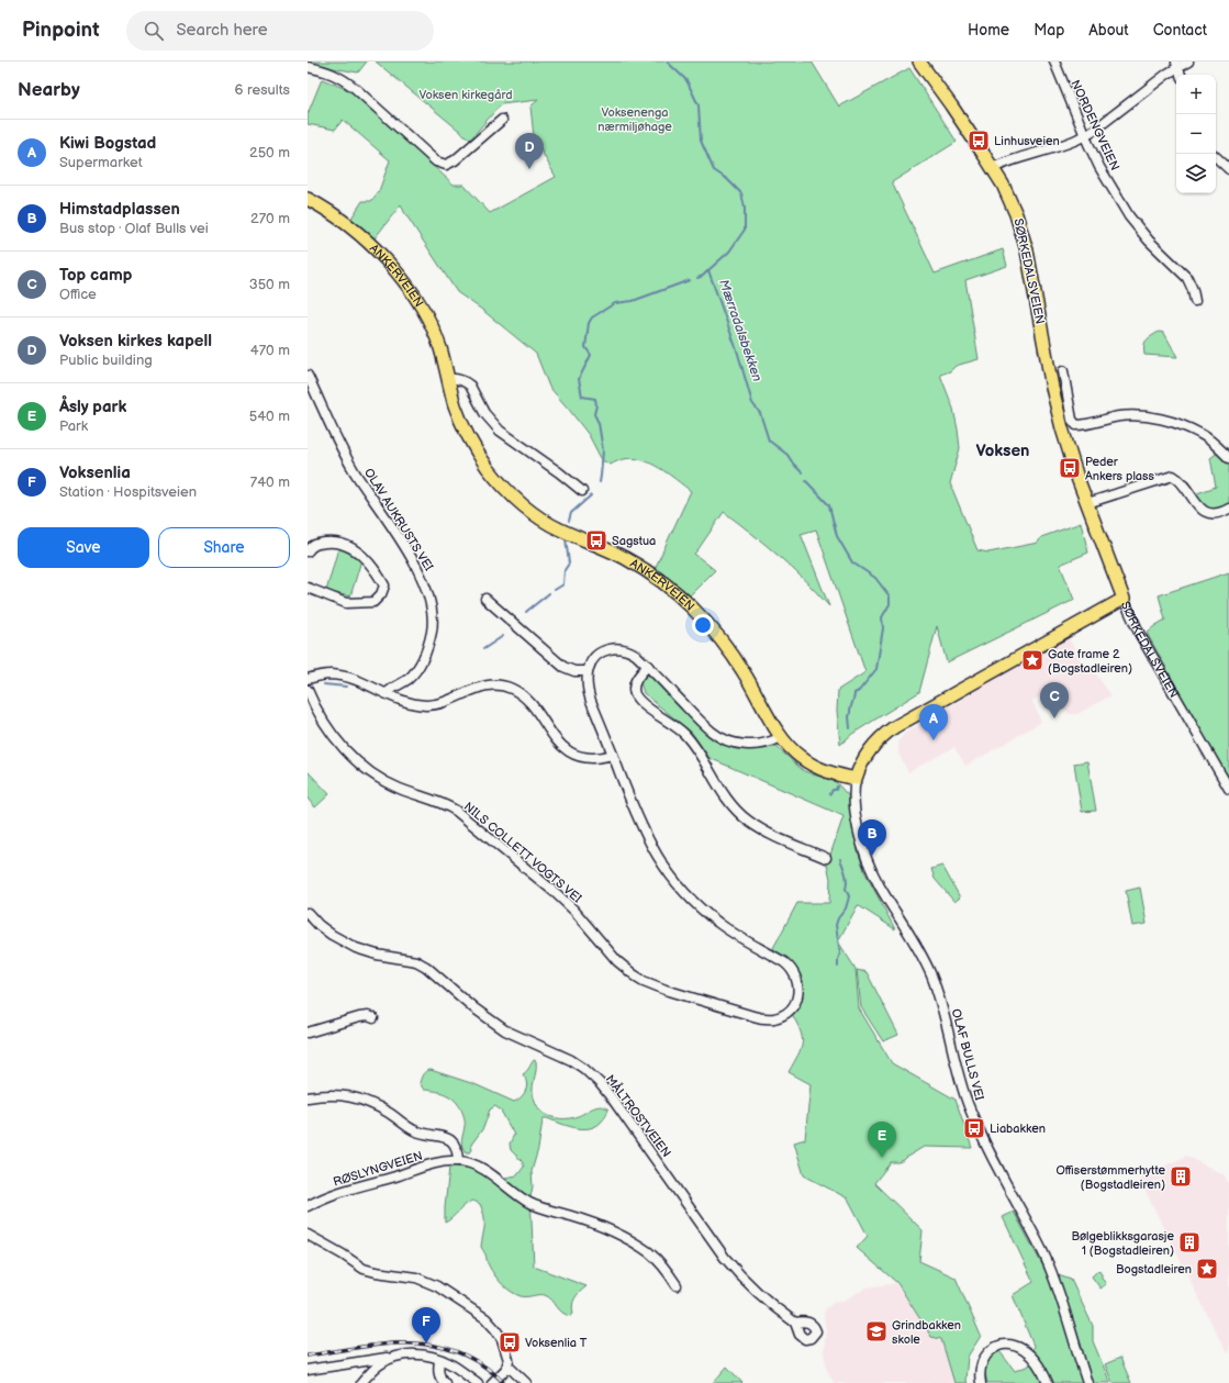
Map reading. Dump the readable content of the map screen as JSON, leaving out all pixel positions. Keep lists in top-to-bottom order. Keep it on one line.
{"streets":{"main road":["SØRKEDALSVEIEN","ANKERVEIEN"],"street":["NORDENGVEIEN","OLAV AUKRUSTS VEI","NILS COLLETT VOGTS VEI","OLAF BULLS VEI","MÅLTROSTVEIEN","RØSLYNGVEIEN"]},"crossings":[["ANKERVEIEN","OLAF BULLS VEI"]],"districts":["Voksen"],"water":["Mærradalsbekken"],"parks":["Voksen kirkegård","Voksenenga nærmiljøhage"],"places":{"bus stop":["Linhusveien","Peder Ankers plass","Sagstua","Liabakken","Voksenlia T"],"place":["Gate frame 2 (Bogstadleiren)","Bogstadleiren"],"building":["Offiserstømmerhytte (Bogstadleiren)","Bølgeblikksgarasje 1 (Bogstadleiren)"],"school or university":["Grindbakken skole"]},"page":{"header":"Pinpoint","search":"Search here","nav":["Home","Map","About","Contact"],"heading":["Nearby","6 results"],"map_buttons":["+","−"],"list":[{"mark":"A","name":"Kiwi Bogstad","note":"Supermarket","value":"250 m"},{"mark":"B","name":"Himstadplassen","note":"Bus stop · Olaf Bulls vei","value":"270 m"},{"mark":"C","name":"Top camp","note":"Office","value":"350 m"},{"mark":"D","name":"Voksen kirkes kapell","note":"Public building","value":"470 m"},{"mark":"E","name":"Åsly park","note":"Park","value":"540 m"},{"mark":"F","name":"Voksenlia","note":"Station · Hospitsveien","value":"740 m"}],"pins":["D","C","A","B","E","F"],"buttons":["Save","Share"]}}
